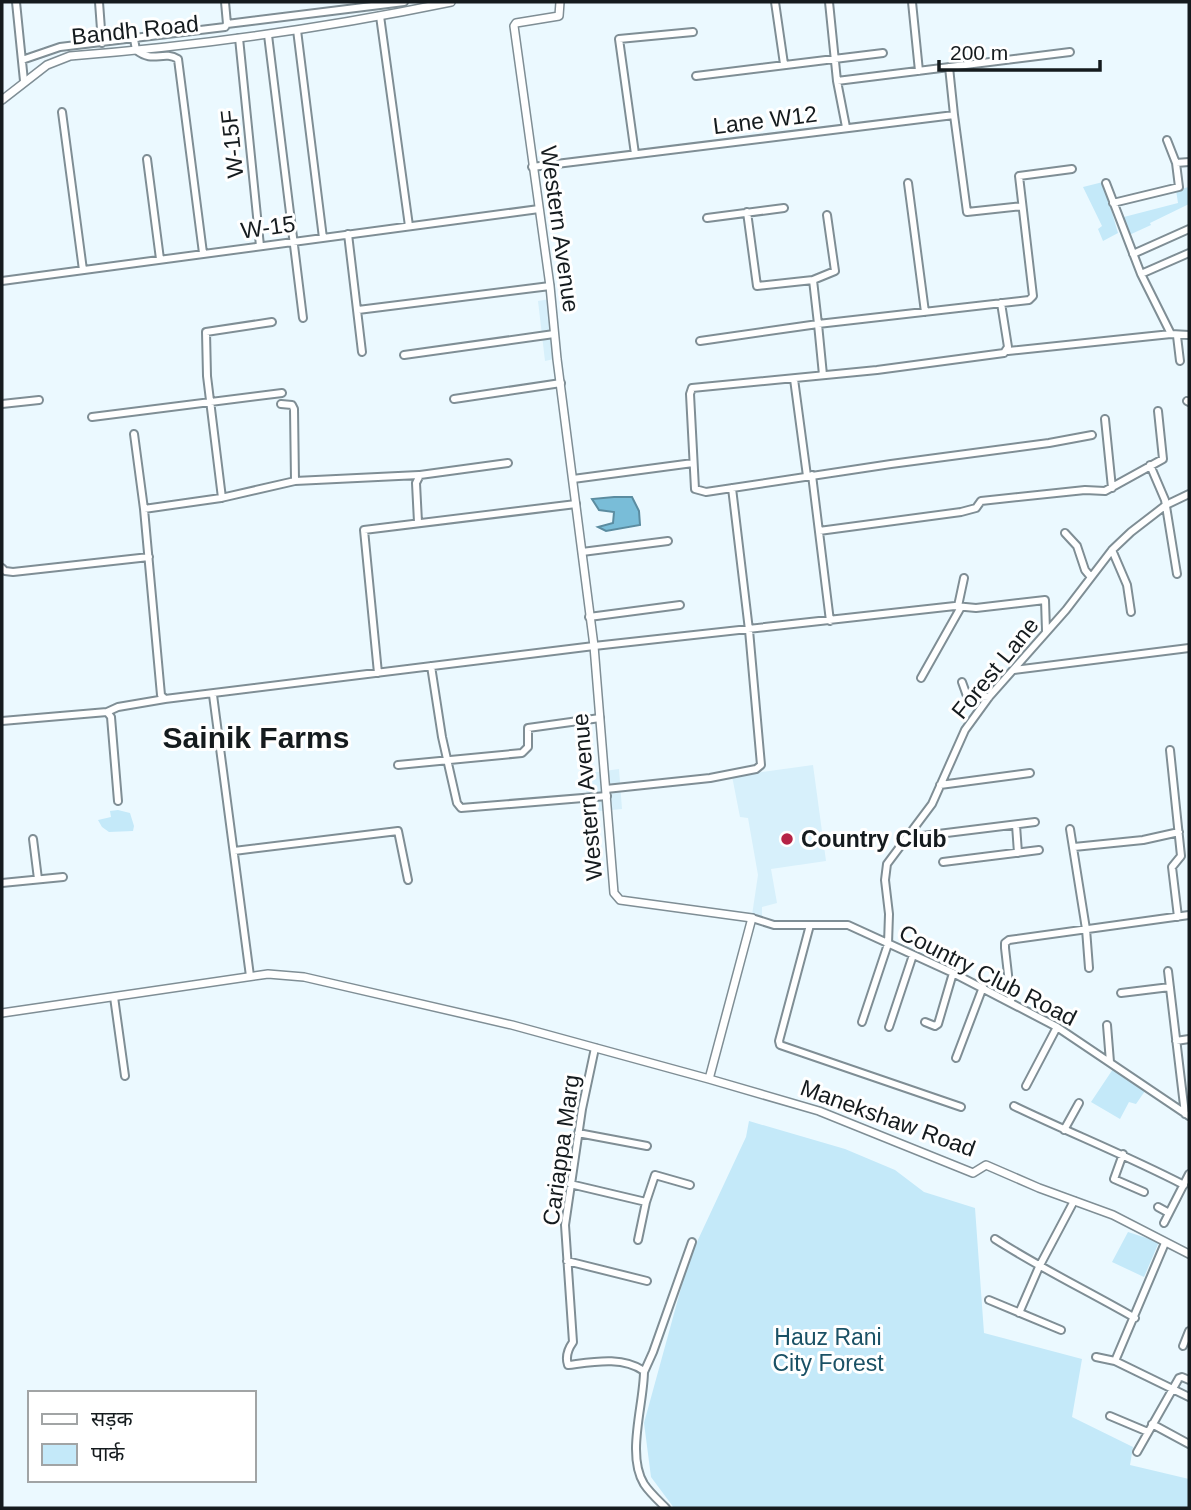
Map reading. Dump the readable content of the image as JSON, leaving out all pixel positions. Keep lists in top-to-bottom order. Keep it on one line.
{"streets":{"street":["Bandh Road","Lane W12","W-15F","W-15","Western Avenue","Forest Lane","Country Club Road","Manekshaw Road","Cariappa Marg"]},"crossings":[["Bandh Road","W-15F"],["Lane W12","Western Avenue"],["W-15F","W-15"],["W-15","Western Avenue"],["Western Avenue","Country Club Road"],["Forest Lane","Country Club Road"]],"districts":["Sainik Farms"],"parks":["Hauz Rani City Forest"],"places":["Country Club"],"legend":["सड़क","पार्क"],"scale_bar":"200 m"}
